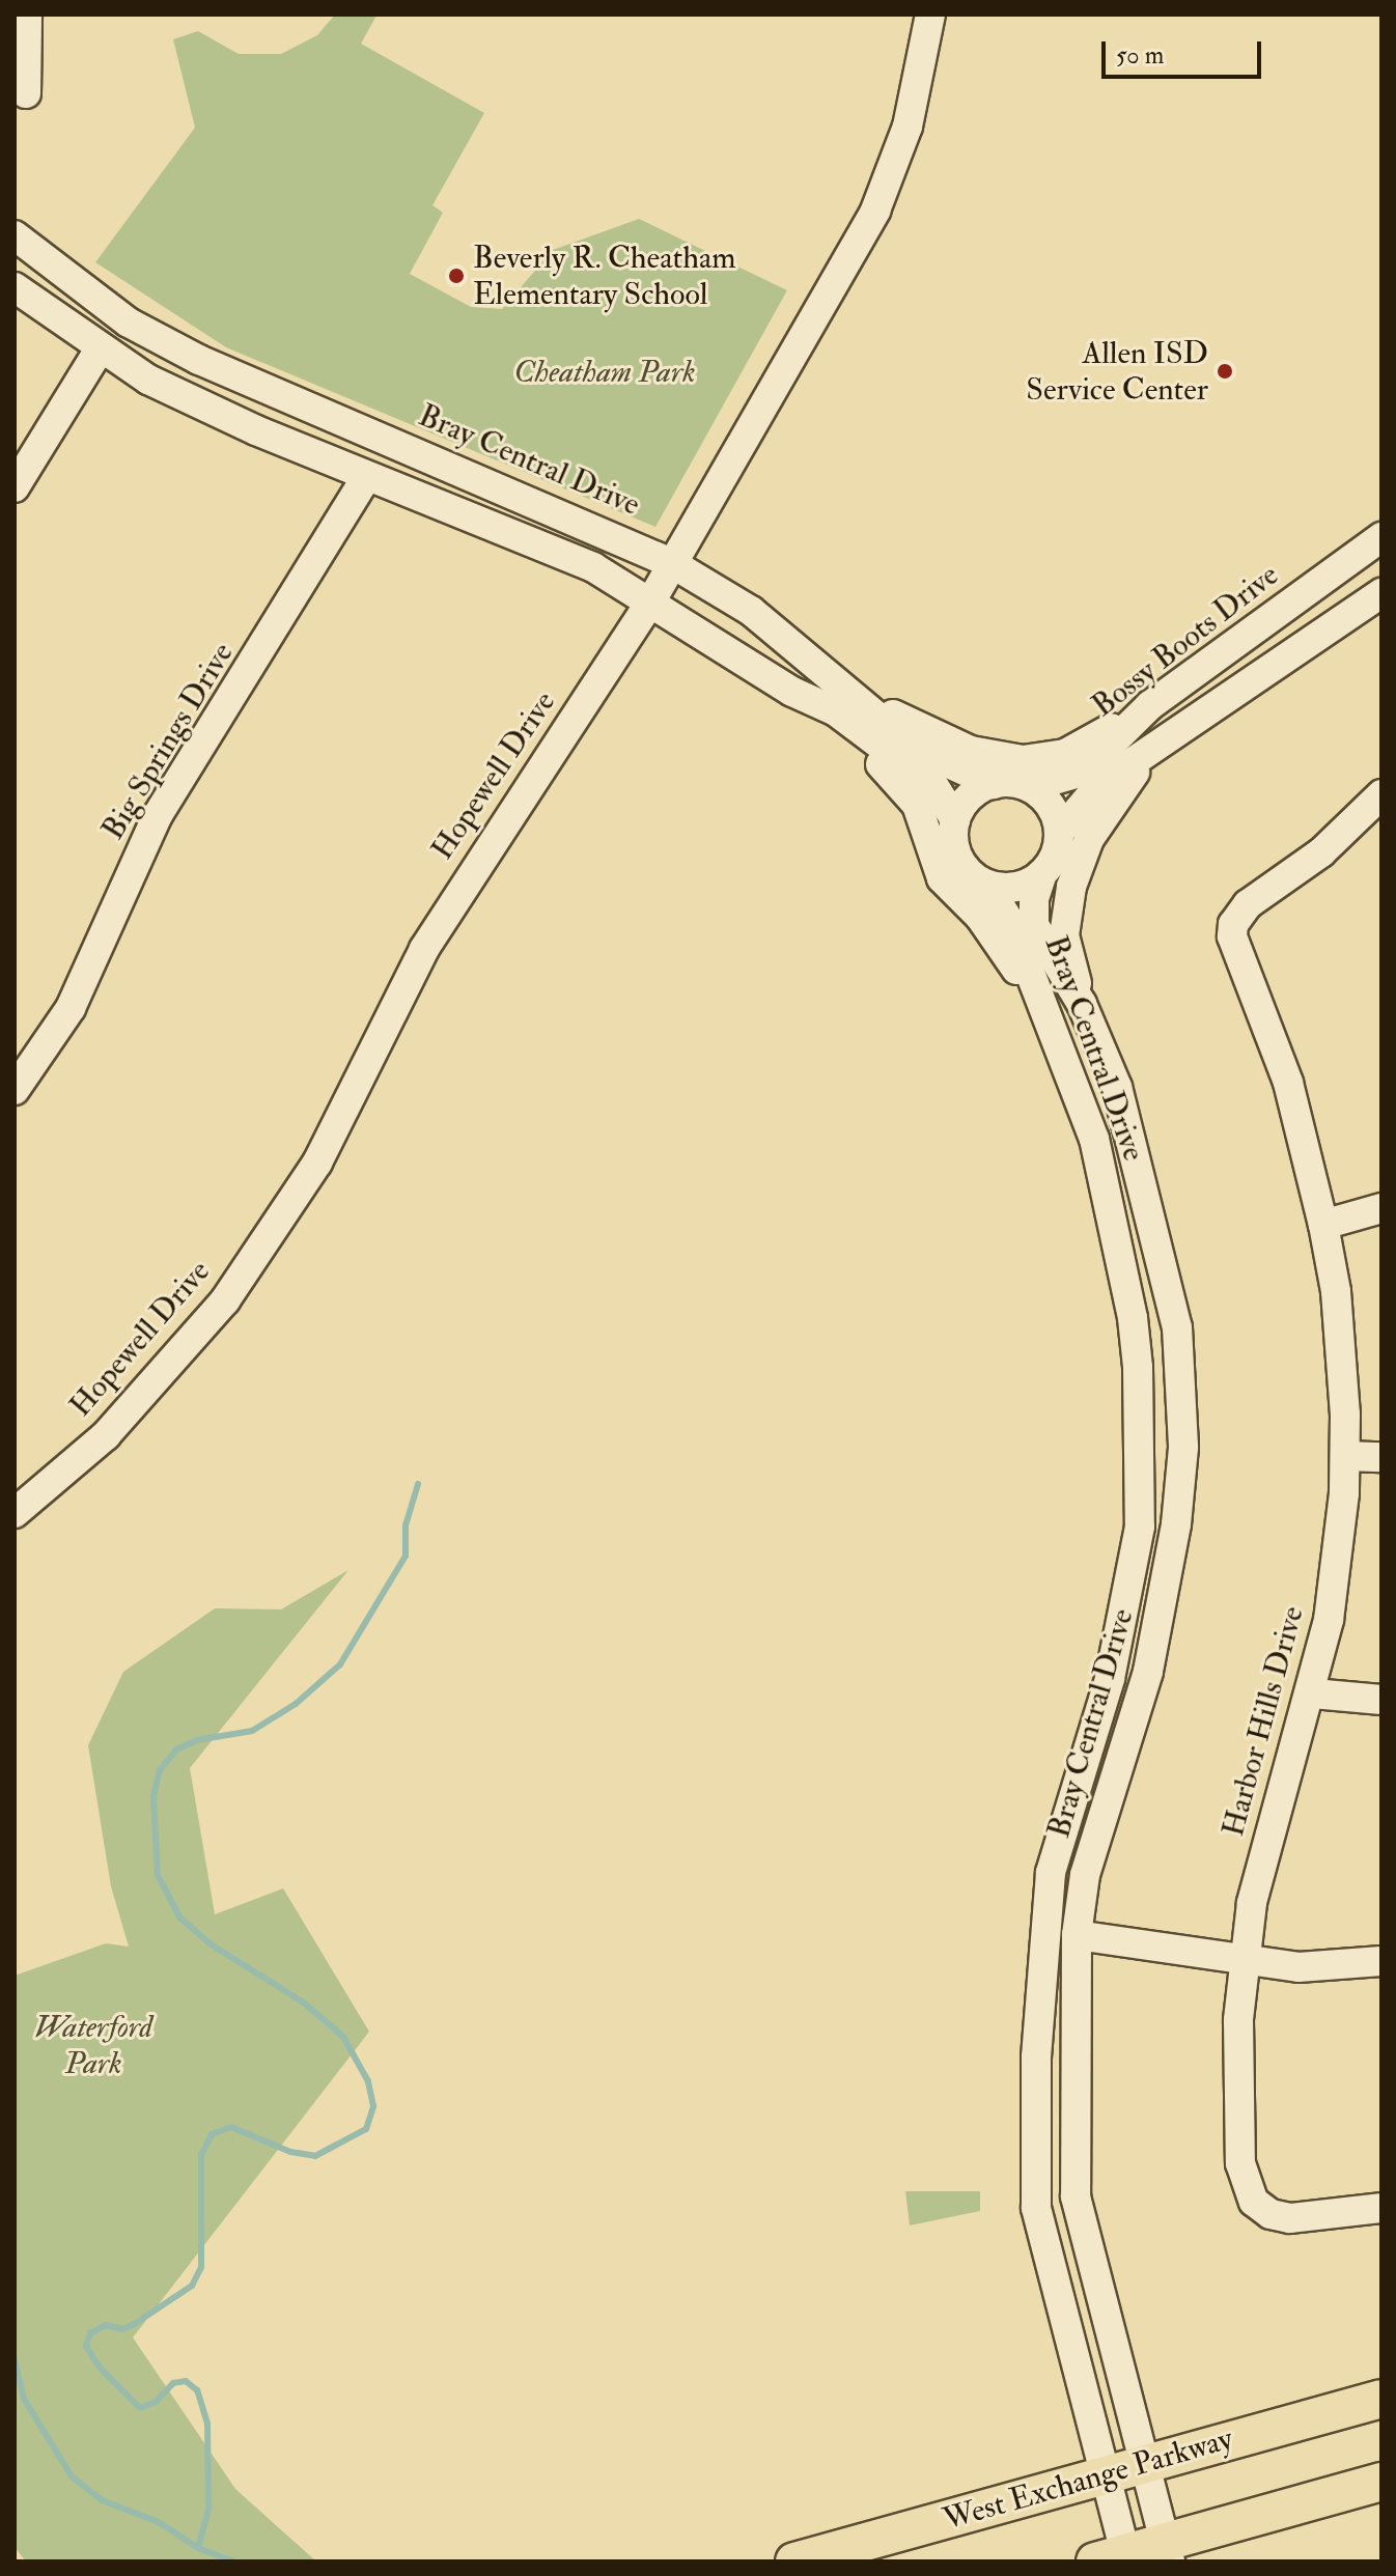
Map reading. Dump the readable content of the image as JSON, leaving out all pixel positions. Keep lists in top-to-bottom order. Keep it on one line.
{"streets":{"main road":["West Exchange Parkway"],"street":["Bray Central Drive","Bossy Boots Drive","Big Springs Drive","Hopewell Drive","Harbor Hills Drive"]},"crossings":[["Bray Central Drive","Bossy Boots Drive"],["Bray Central Drive","Hopewell Drive"],["Bray Central Drive","West Exchange Parkway"]],"parks":["Cheatham Park","Waterford Park"],"places":["Beverly R. Cheatham Elementary School","Allen ISD Service Center"],"scale_bar":"50 m"}
